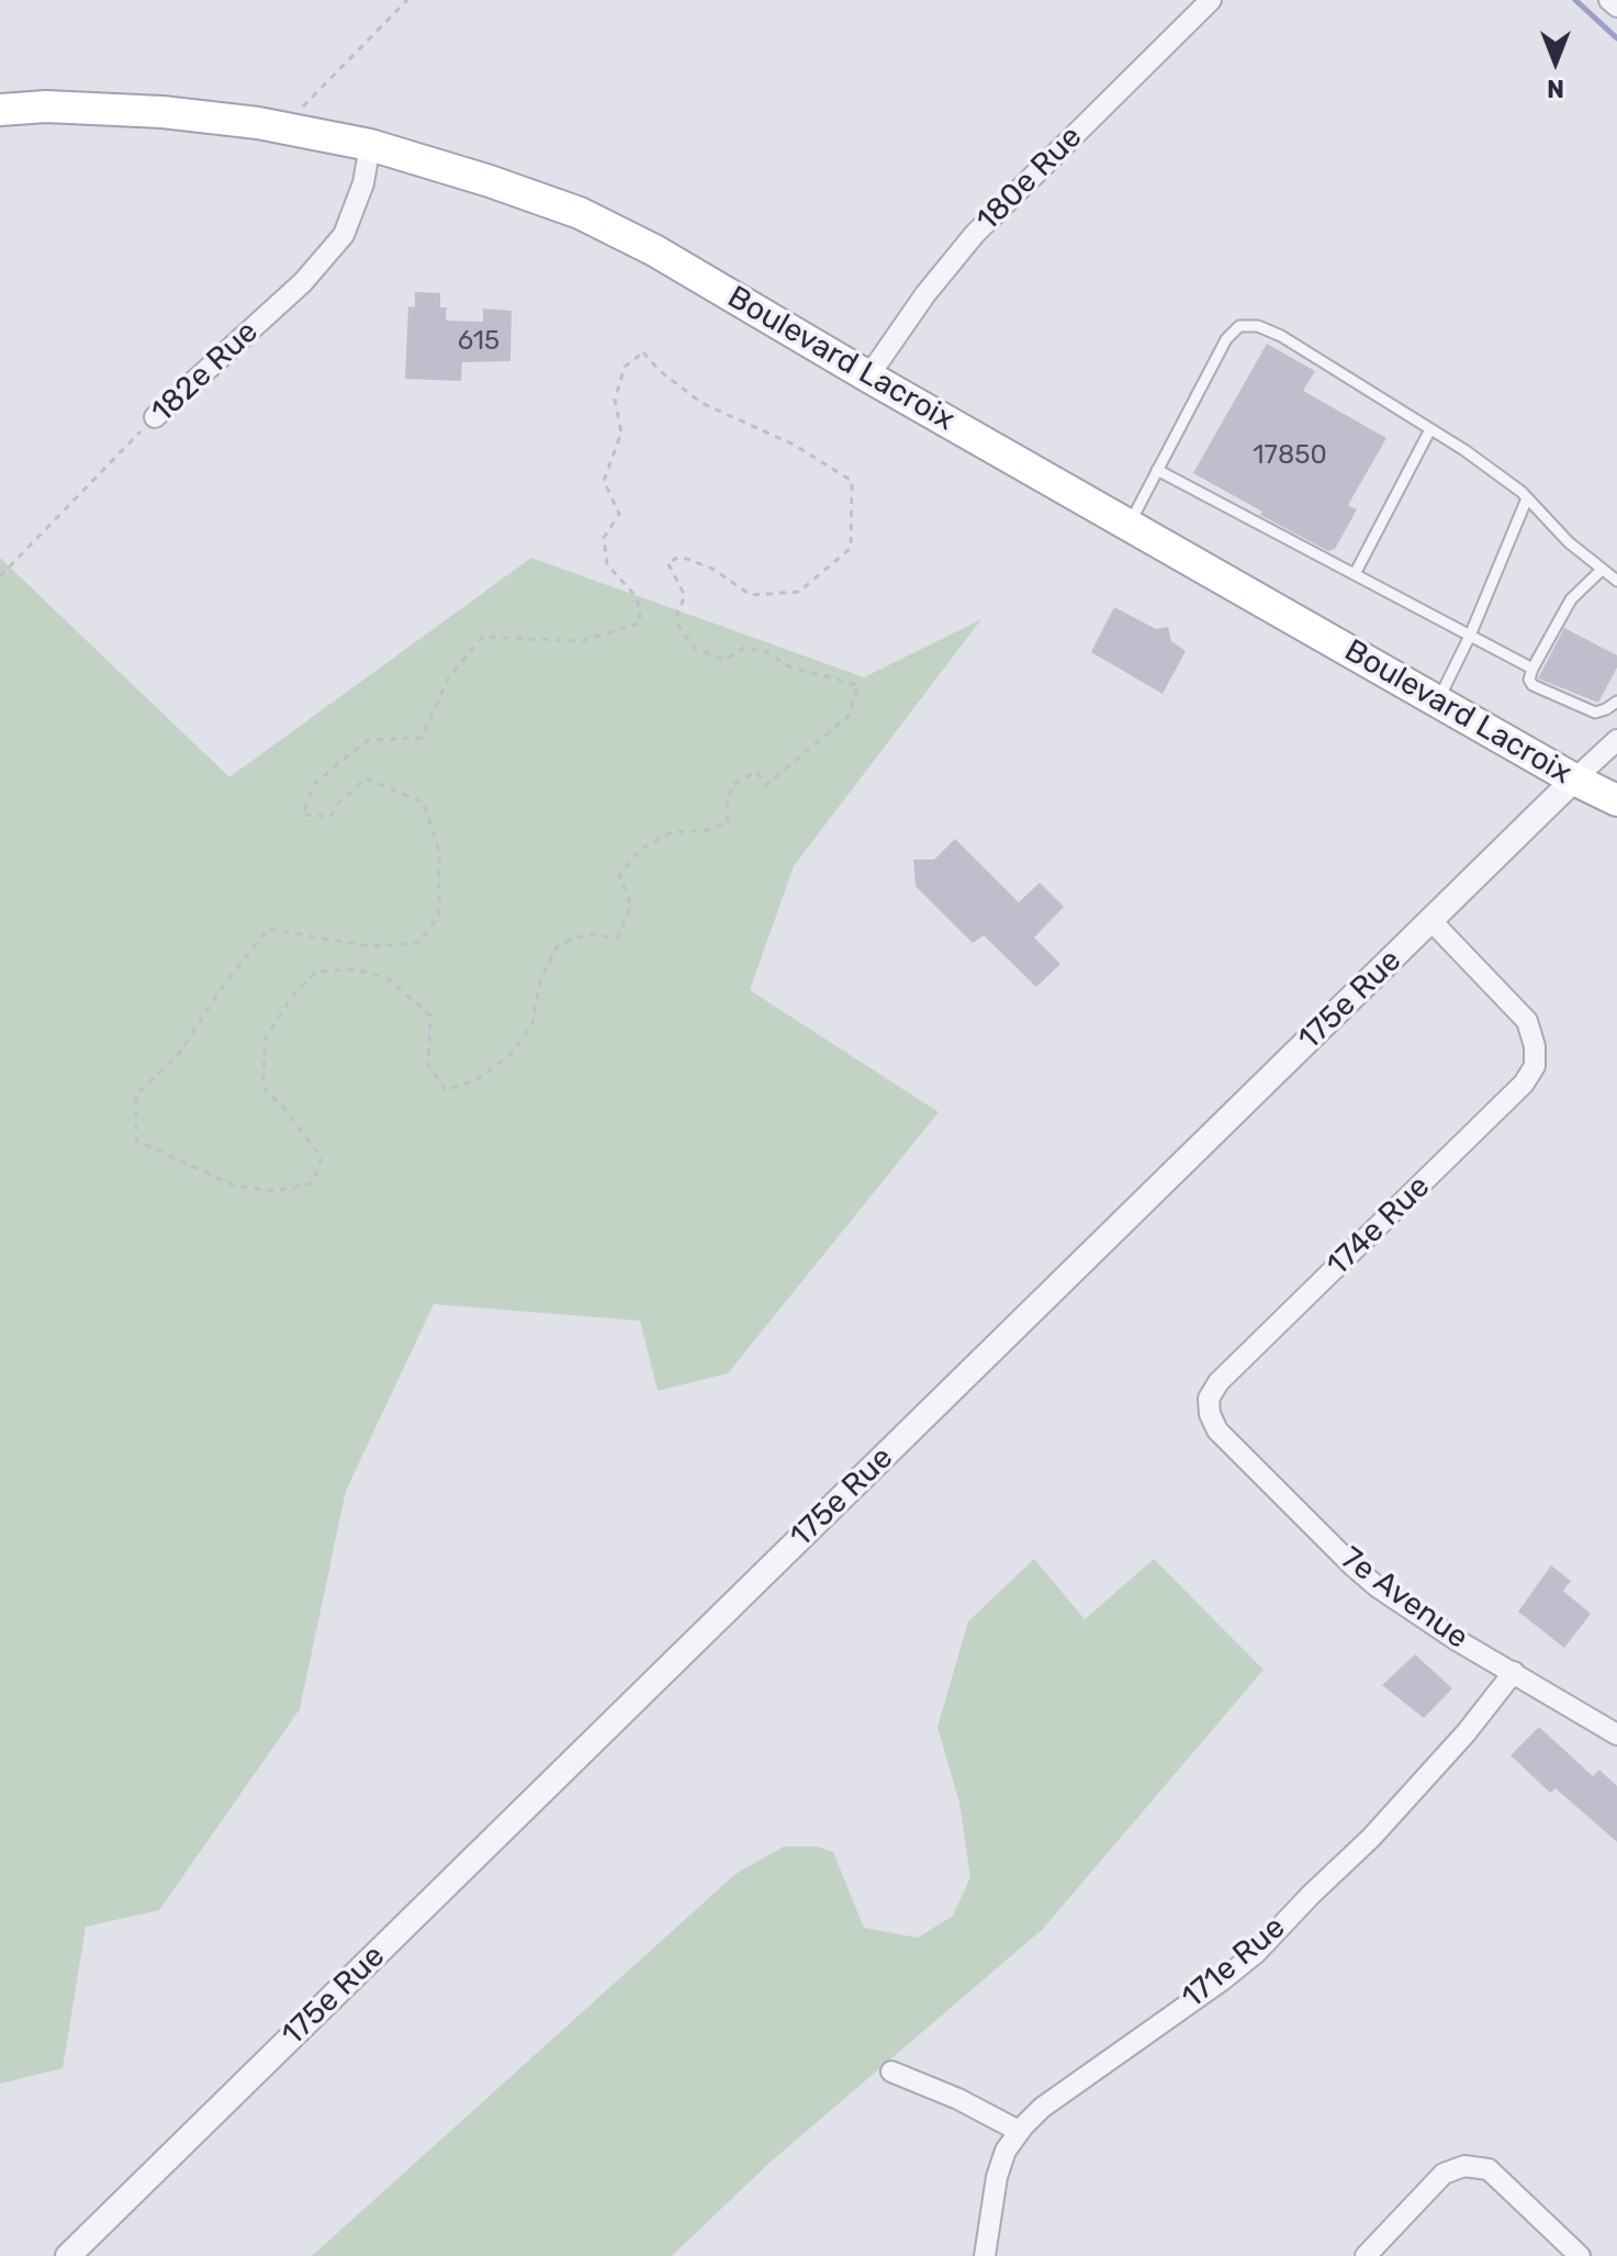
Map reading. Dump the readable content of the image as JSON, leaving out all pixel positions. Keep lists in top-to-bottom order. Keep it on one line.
{"streets":{"main road":["Boulevard Lacroix"],"street":["180e Rue","182e Rue","175e Rue","174e Rue","7e Avenue","171e Rue"]},"crossings":[["180e Rue","Boulevard Lacroix"],["Boulevard Lacroix","182e Rue"],["Boulevard Lacroix","175e Rue"],["175e Rue","174e Rue"],["174e Rue","7e Avenue"],["7e Avenue","171e Rue"]],"house_numbers":["615","17850"],"north":"bottom"}
